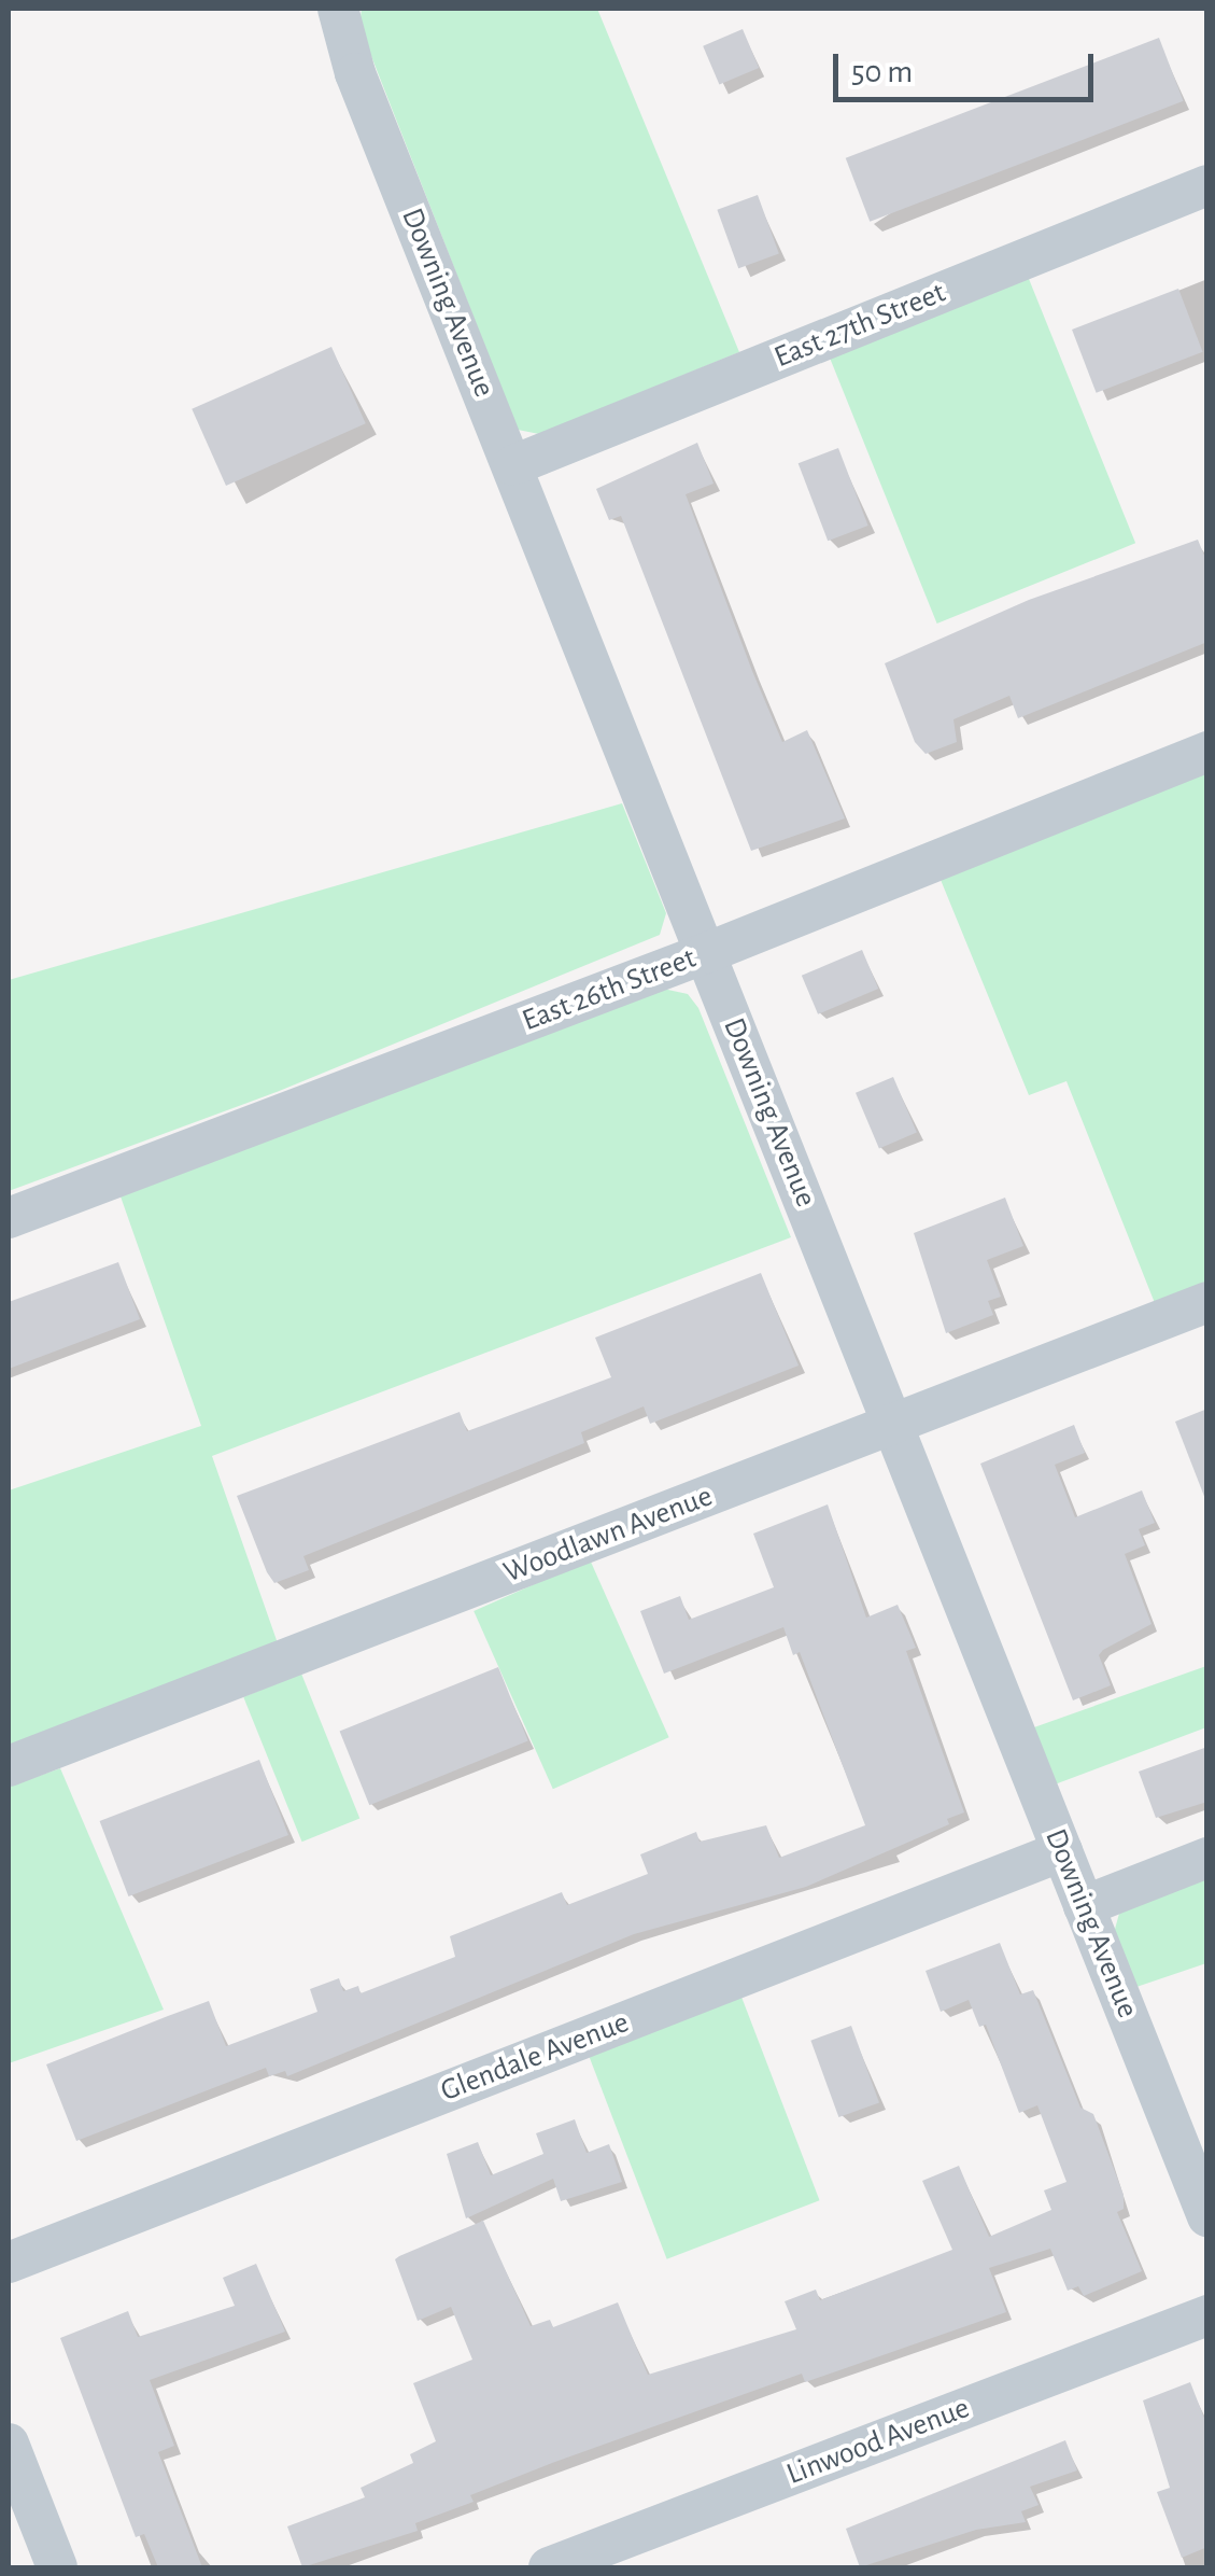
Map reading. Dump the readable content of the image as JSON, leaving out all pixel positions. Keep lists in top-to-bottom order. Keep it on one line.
{"streets":{"street":["Downing Avenue","East 27th Street","East 26th Street","Woodlawn Avenue","Glendale Avenue","Linwood Avenue"]},"crossings":[["Downing Avenue","East 27th Street"],["Downing Avenue","East 26th Street"],["Downing Avenue","Woodlawn Avenue"],["Downing Avenue","Glendale Avenue"]],"scale_bar":"50 m"}
